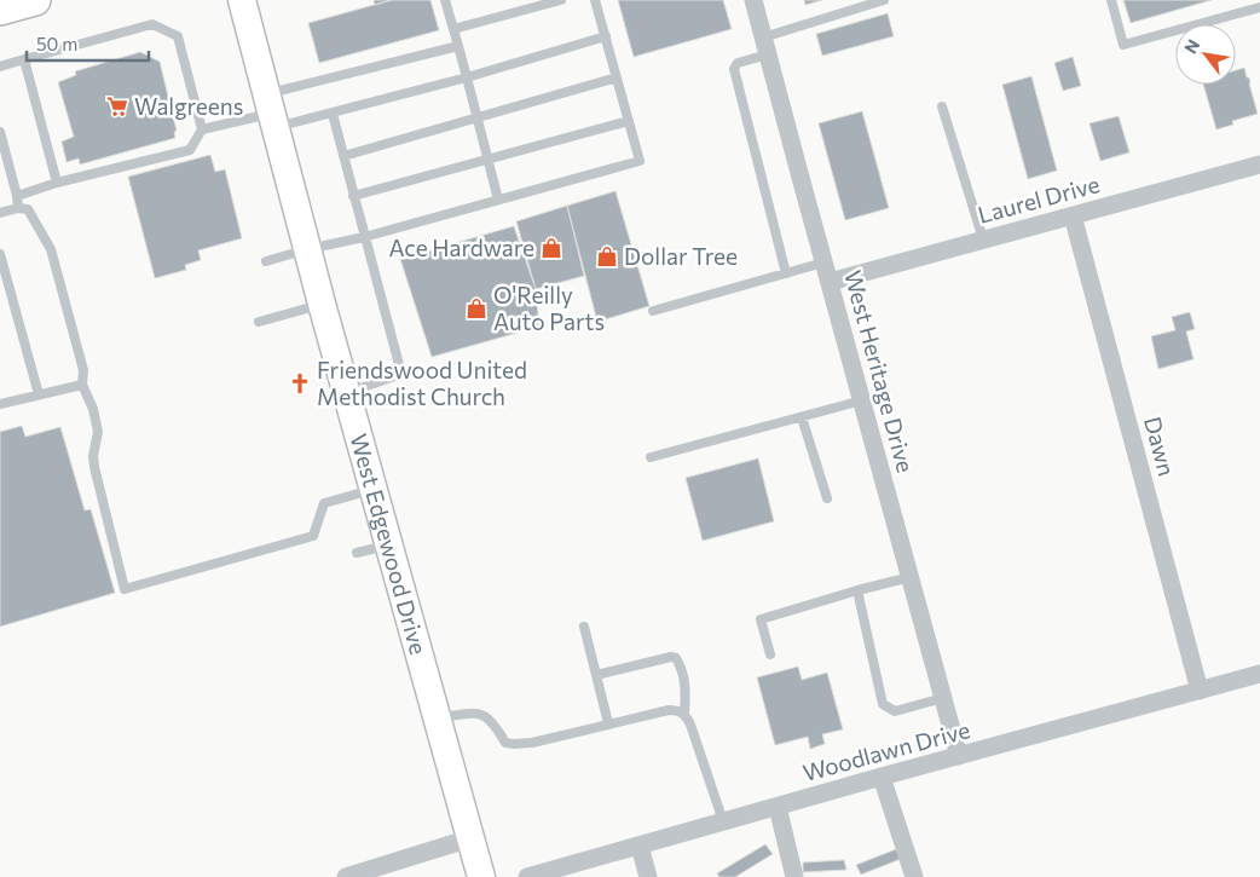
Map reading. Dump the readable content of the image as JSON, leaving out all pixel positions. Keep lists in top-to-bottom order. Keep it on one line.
{"streets":{"main road":["West Edgewood Drive"],"street":["Laurel Drive","West Heritage Drive","Dawn","Woodlawn Drive"]},"crossings":[["Laurel Drive","West Heritage Drive"],["Laurel Drive","Dawn"],["West Heritage Drive","Woodlawn Drive"],["Dawn","Woodlawn Drive"]],"places":{"supermarket":["Walgreens"],"shop":["Ace Hardware","Dollar Tree","O'Reilly Auto Parts"],"church":["Friendswood United Methodist Church"]},"scale_bar":"50 m","north":"top left"}
